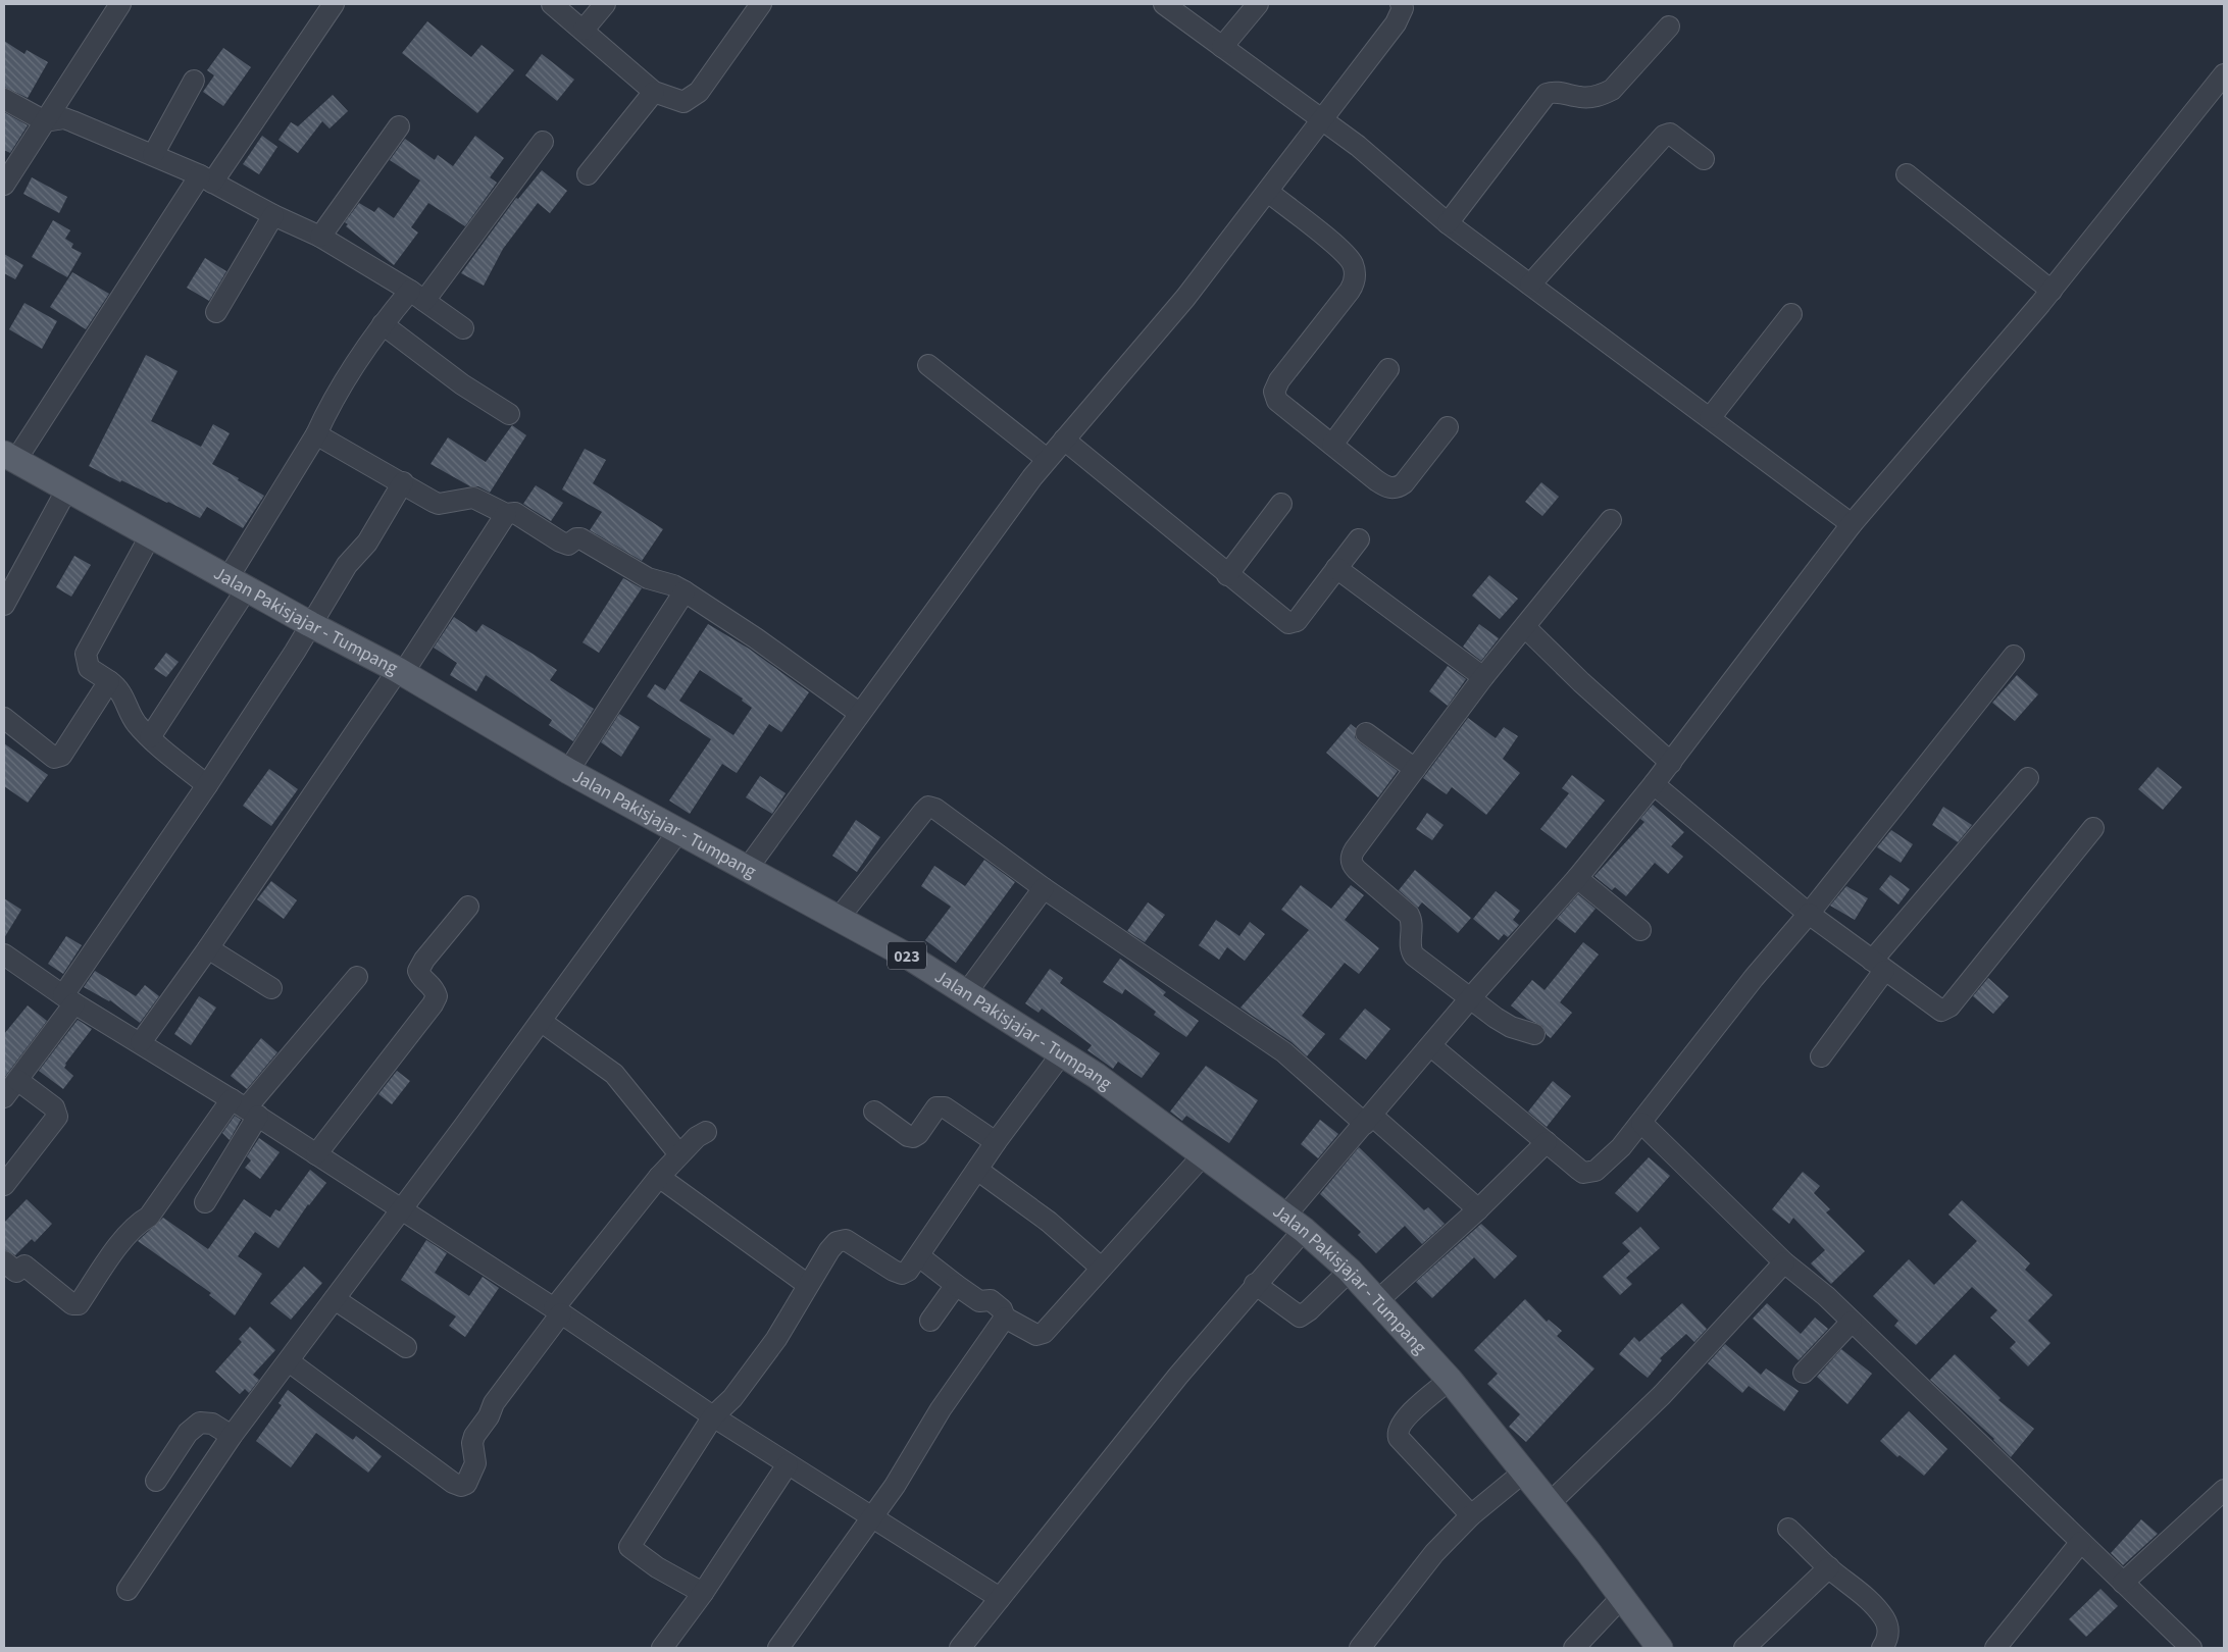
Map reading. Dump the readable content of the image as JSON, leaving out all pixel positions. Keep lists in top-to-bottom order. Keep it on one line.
{"streets":{"main road":["Jalan Pakisjajar - Tumpang","023"]}}
